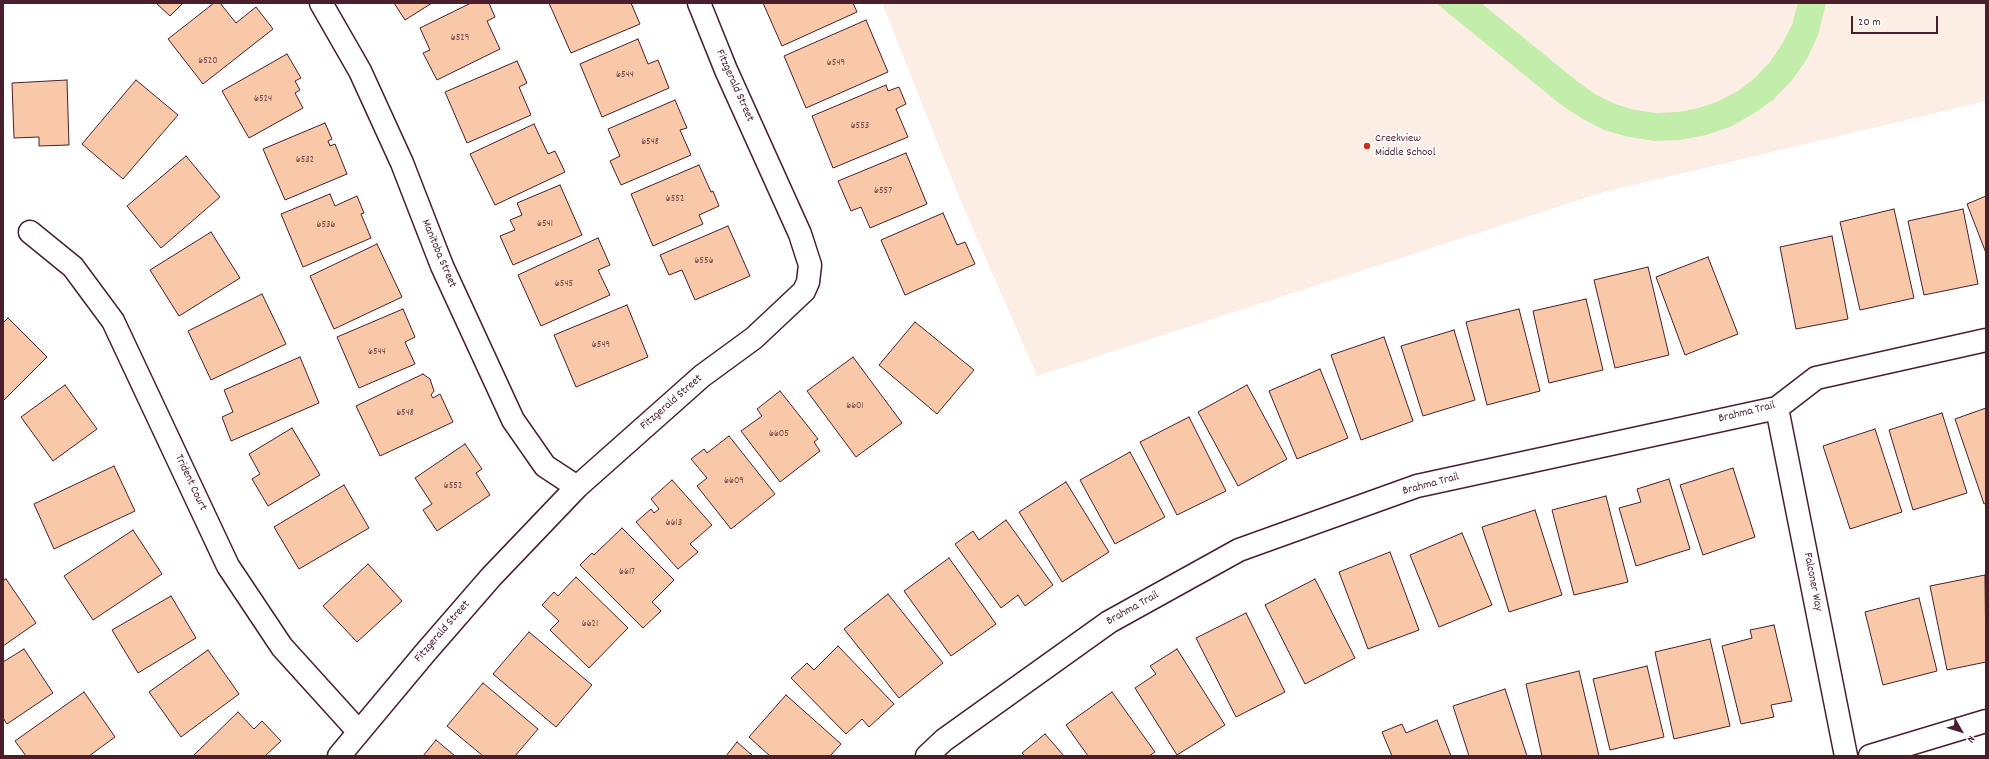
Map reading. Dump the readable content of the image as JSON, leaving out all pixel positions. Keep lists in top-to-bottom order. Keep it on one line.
{"streets":{"street":["Fitzgerald Street","Manitoba Street","Brahma Trail","Trident Court","Falconer Way"]},"crossings":[["Fitzgerald Street","Manitoba Street"],["Fitzgerald Street","Trident Court"],["Brahma Trail","Falconer Way"]],"places":["Creekview Middle School"],"house_numbers":["6529","6520","6549","6544","6524","6553","6548","6532","6557","6552","6541","6536","6556","6545","6549","6544","6601","6548","6605","6609","6552","6613","6617","6621"],"scale_bar":"20 m","north":"bottom right"}
